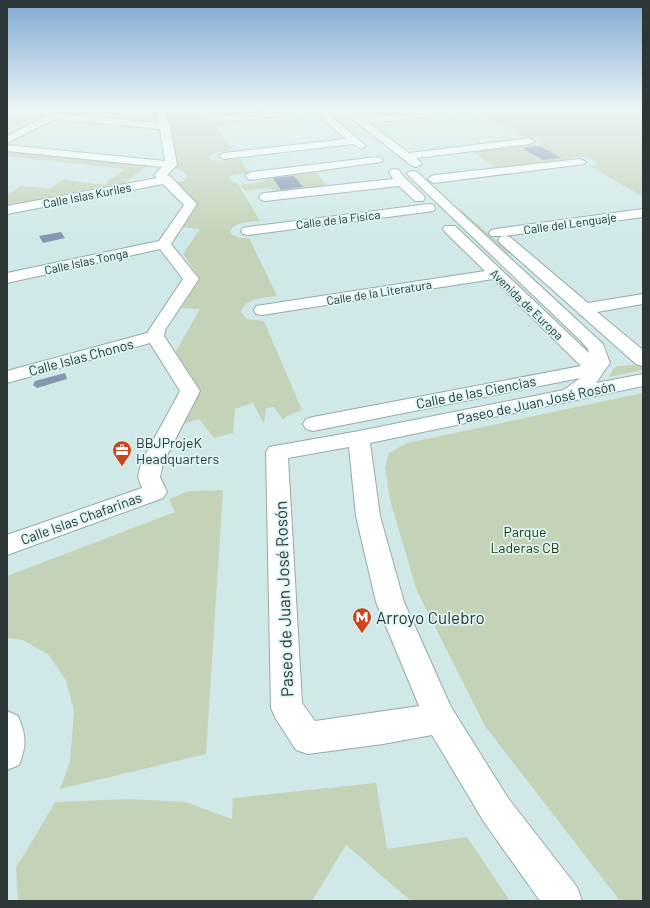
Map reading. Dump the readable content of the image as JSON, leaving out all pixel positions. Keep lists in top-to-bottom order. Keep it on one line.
{"streets":{"street":["Calle Islas Kuriles","Calle de la Física","Calle del Lenguaje","Calle Islas Tonga","Calle de la Literatura","Avenida de Europa","Calle Islas Chonos","Calle de las Ciencias","Paseo de Juan José Rosón","Calle Islas Chafarinas"]},"crossings":[["Calle de la Física","Avenida de Europa"],["Calle del Lenguaje","Avenida de Europa"],["Calle de la Literatura","Avenida de Europa"],["Avenida de Europa","Calle de las Ciencias"],["Calle Islas Chonos","Calle Islas Chafarinas"],["Calle de las Ciencias","Paseo de Juan José Rosón"]],"parks":["Parque Laderas CB"],"places":{"office":["BBJProjeK Headquarters"],"metro station":["Arroyo Culebro"]}}
